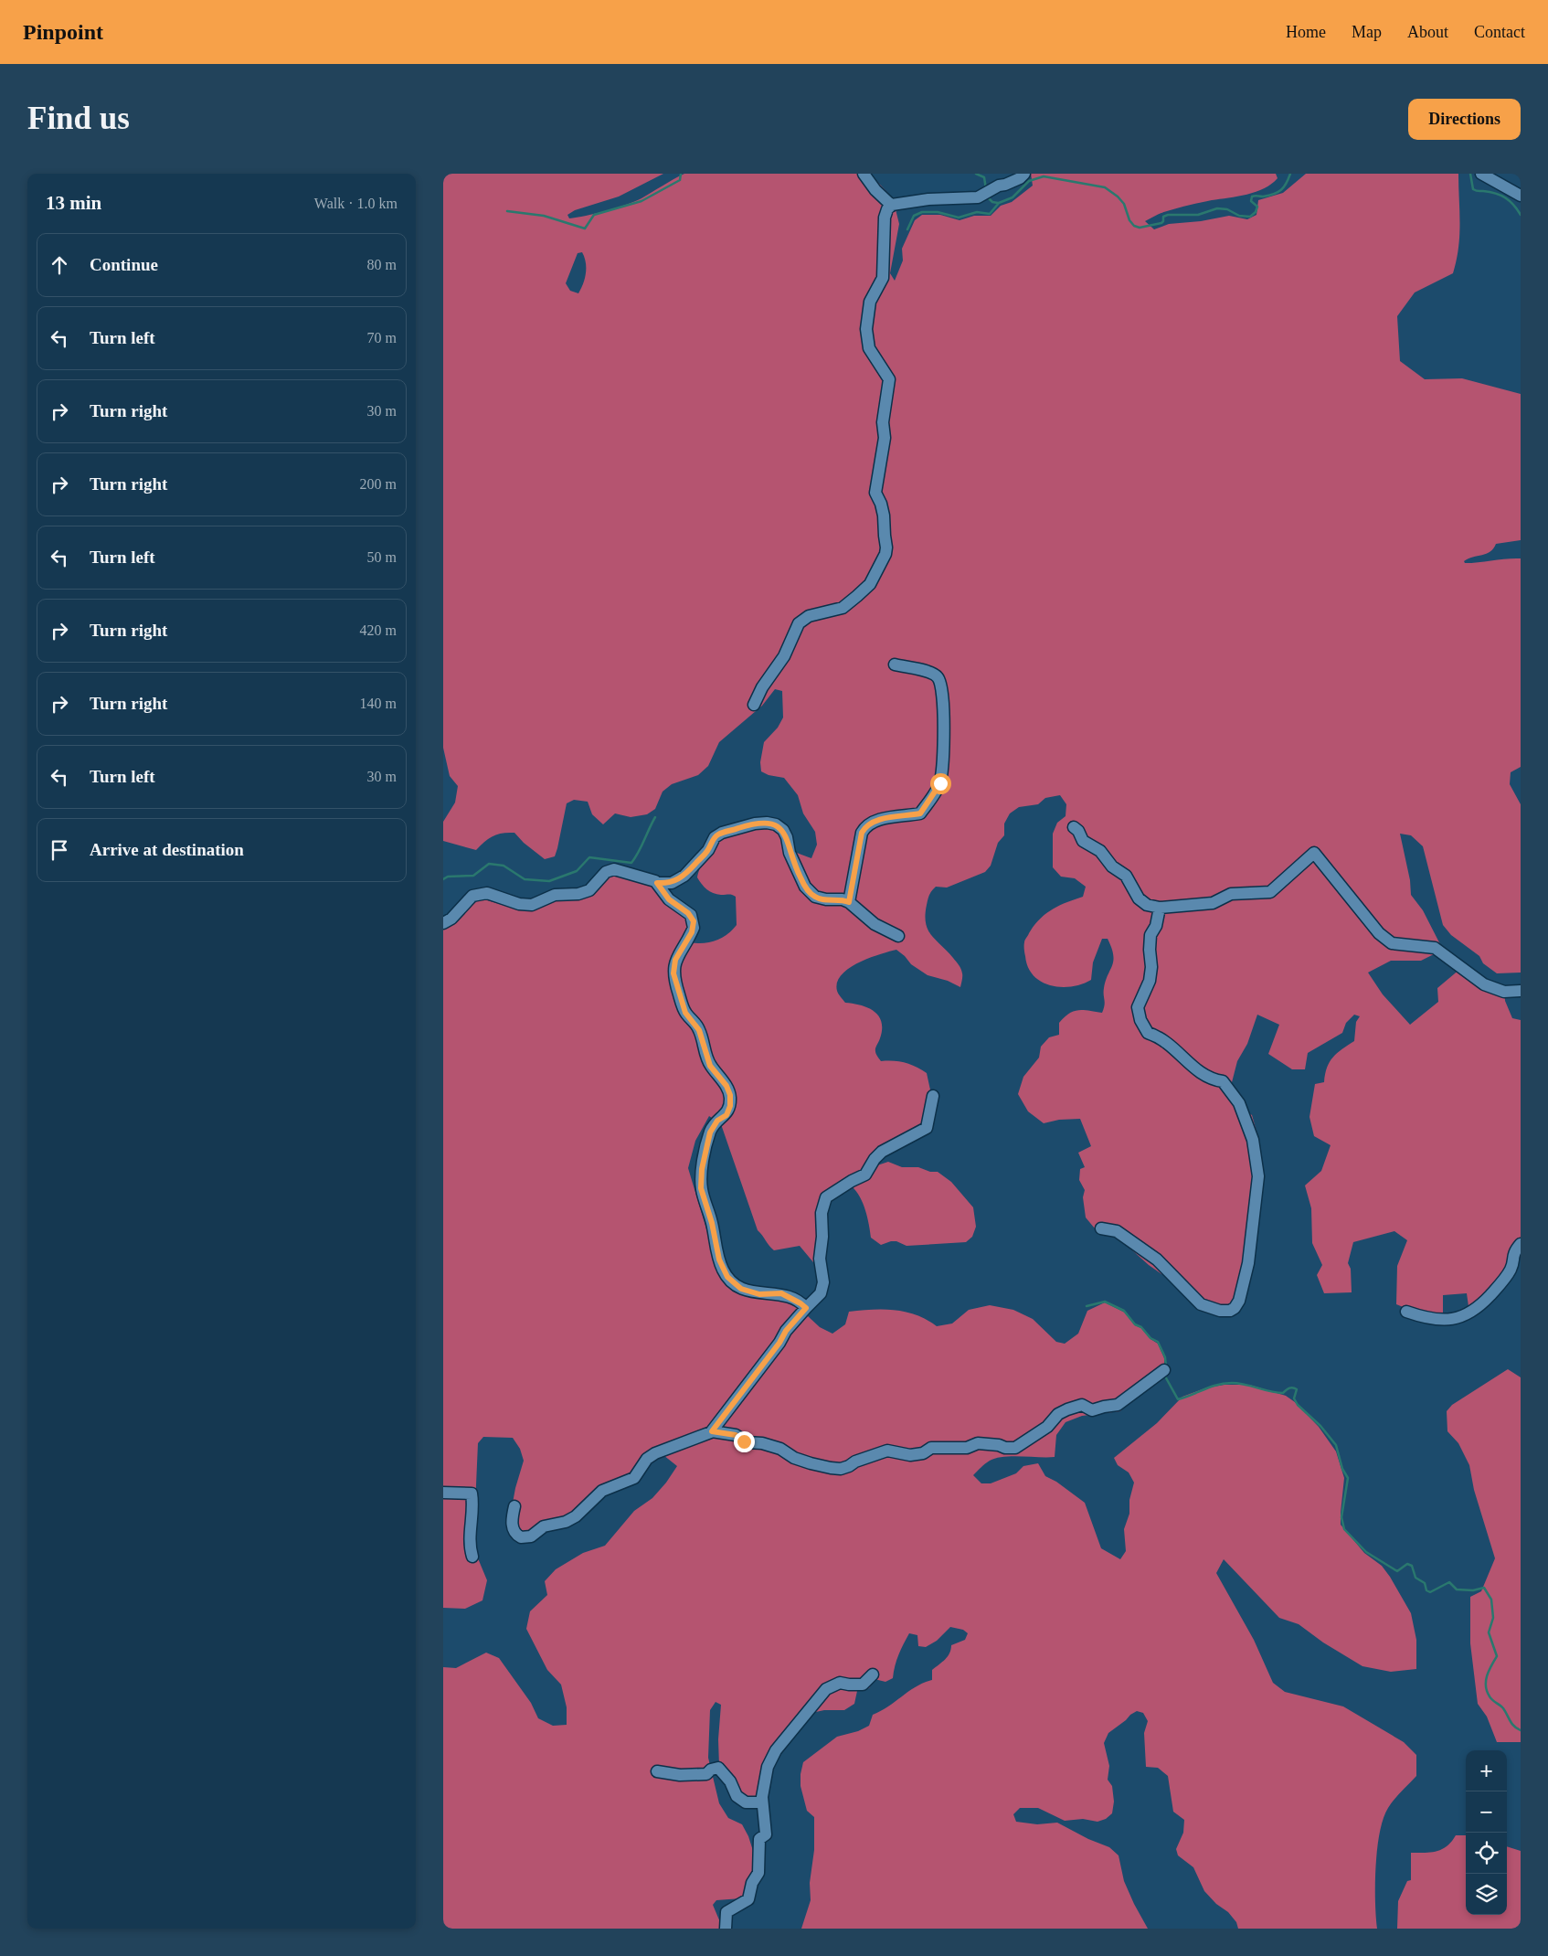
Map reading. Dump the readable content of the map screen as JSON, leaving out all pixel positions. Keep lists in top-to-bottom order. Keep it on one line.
{"page":{"header":"Pinpoint","nav":["Home","Map","About","Contact"],"buttons":"Directions","title":"Find us","heading":["13 min","Walk · 1.0 km"],"list":[["Continue","80 m"],["Turn left","70 m"],["Turn right","30 m"],["Turn right","200 m"],["Turn left","50 m"],["Turn right","420 m"],["Turn right","140 m"],["Turn left","30 m"],"Arrive at destination"],"map_buttons":["+","−"]}}
